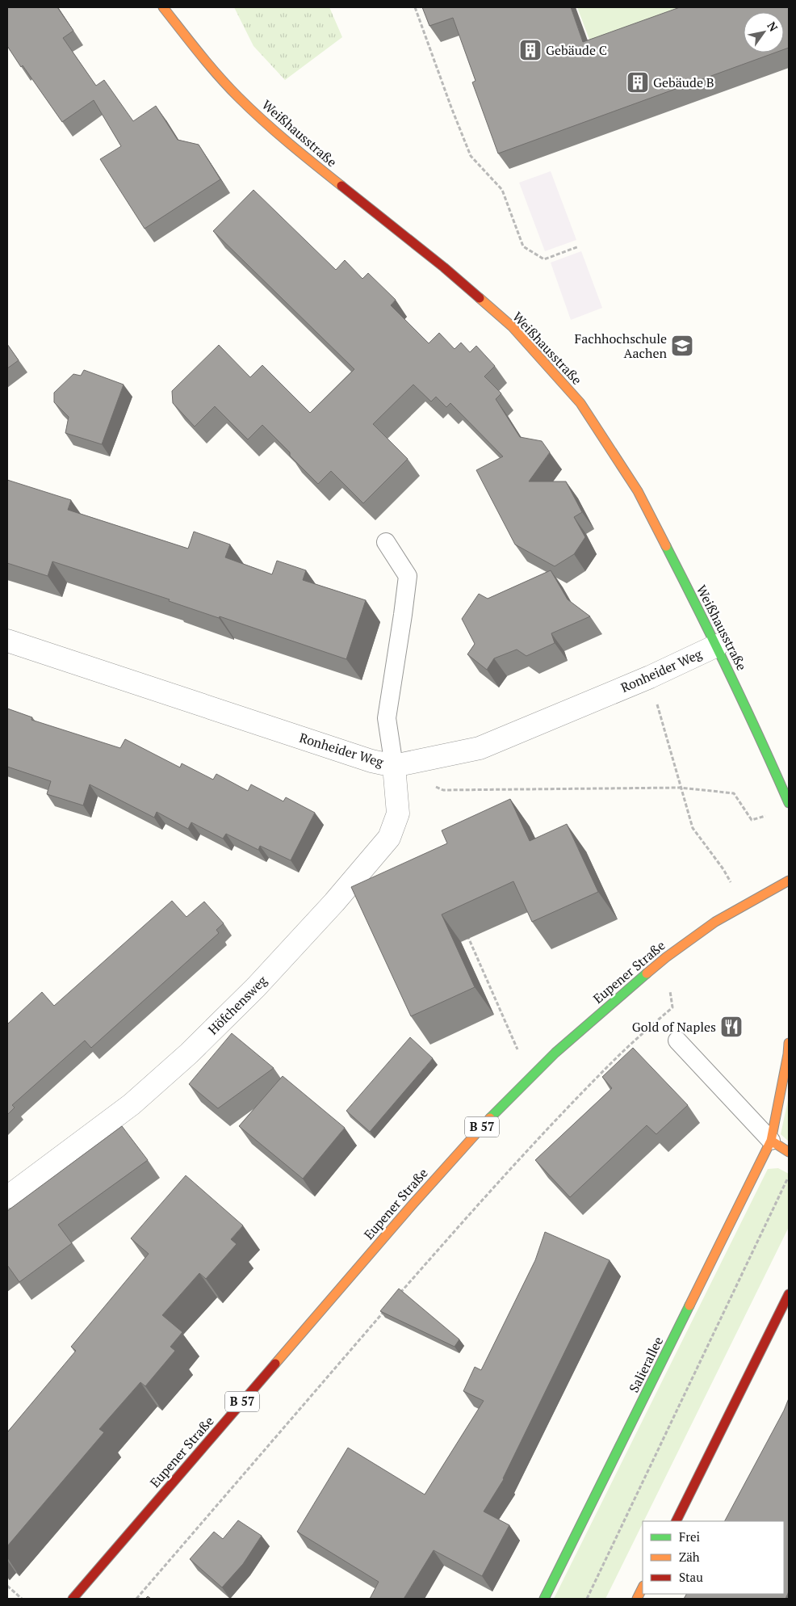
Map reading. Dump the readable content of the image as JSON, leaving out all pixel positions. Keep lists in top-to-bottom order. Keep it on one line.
{"streets":{"street":["Weißhausstraße","Ronheider Weg","Eupener Straße","Höfchensweg","B 57","Salierallee"]},"crossings":[["Weißhausstraße","Ronheider Weg"],["Ronheider Weg","Höfchensweg"]],"places":{"building":["Gebäude C","Gebäude B"],"school or university":["Fachhochschule Aachen"],"restaurant":["Gold of Naples"]},"legend":["Frei","Zäh","Stau"],"north":"top right"}
